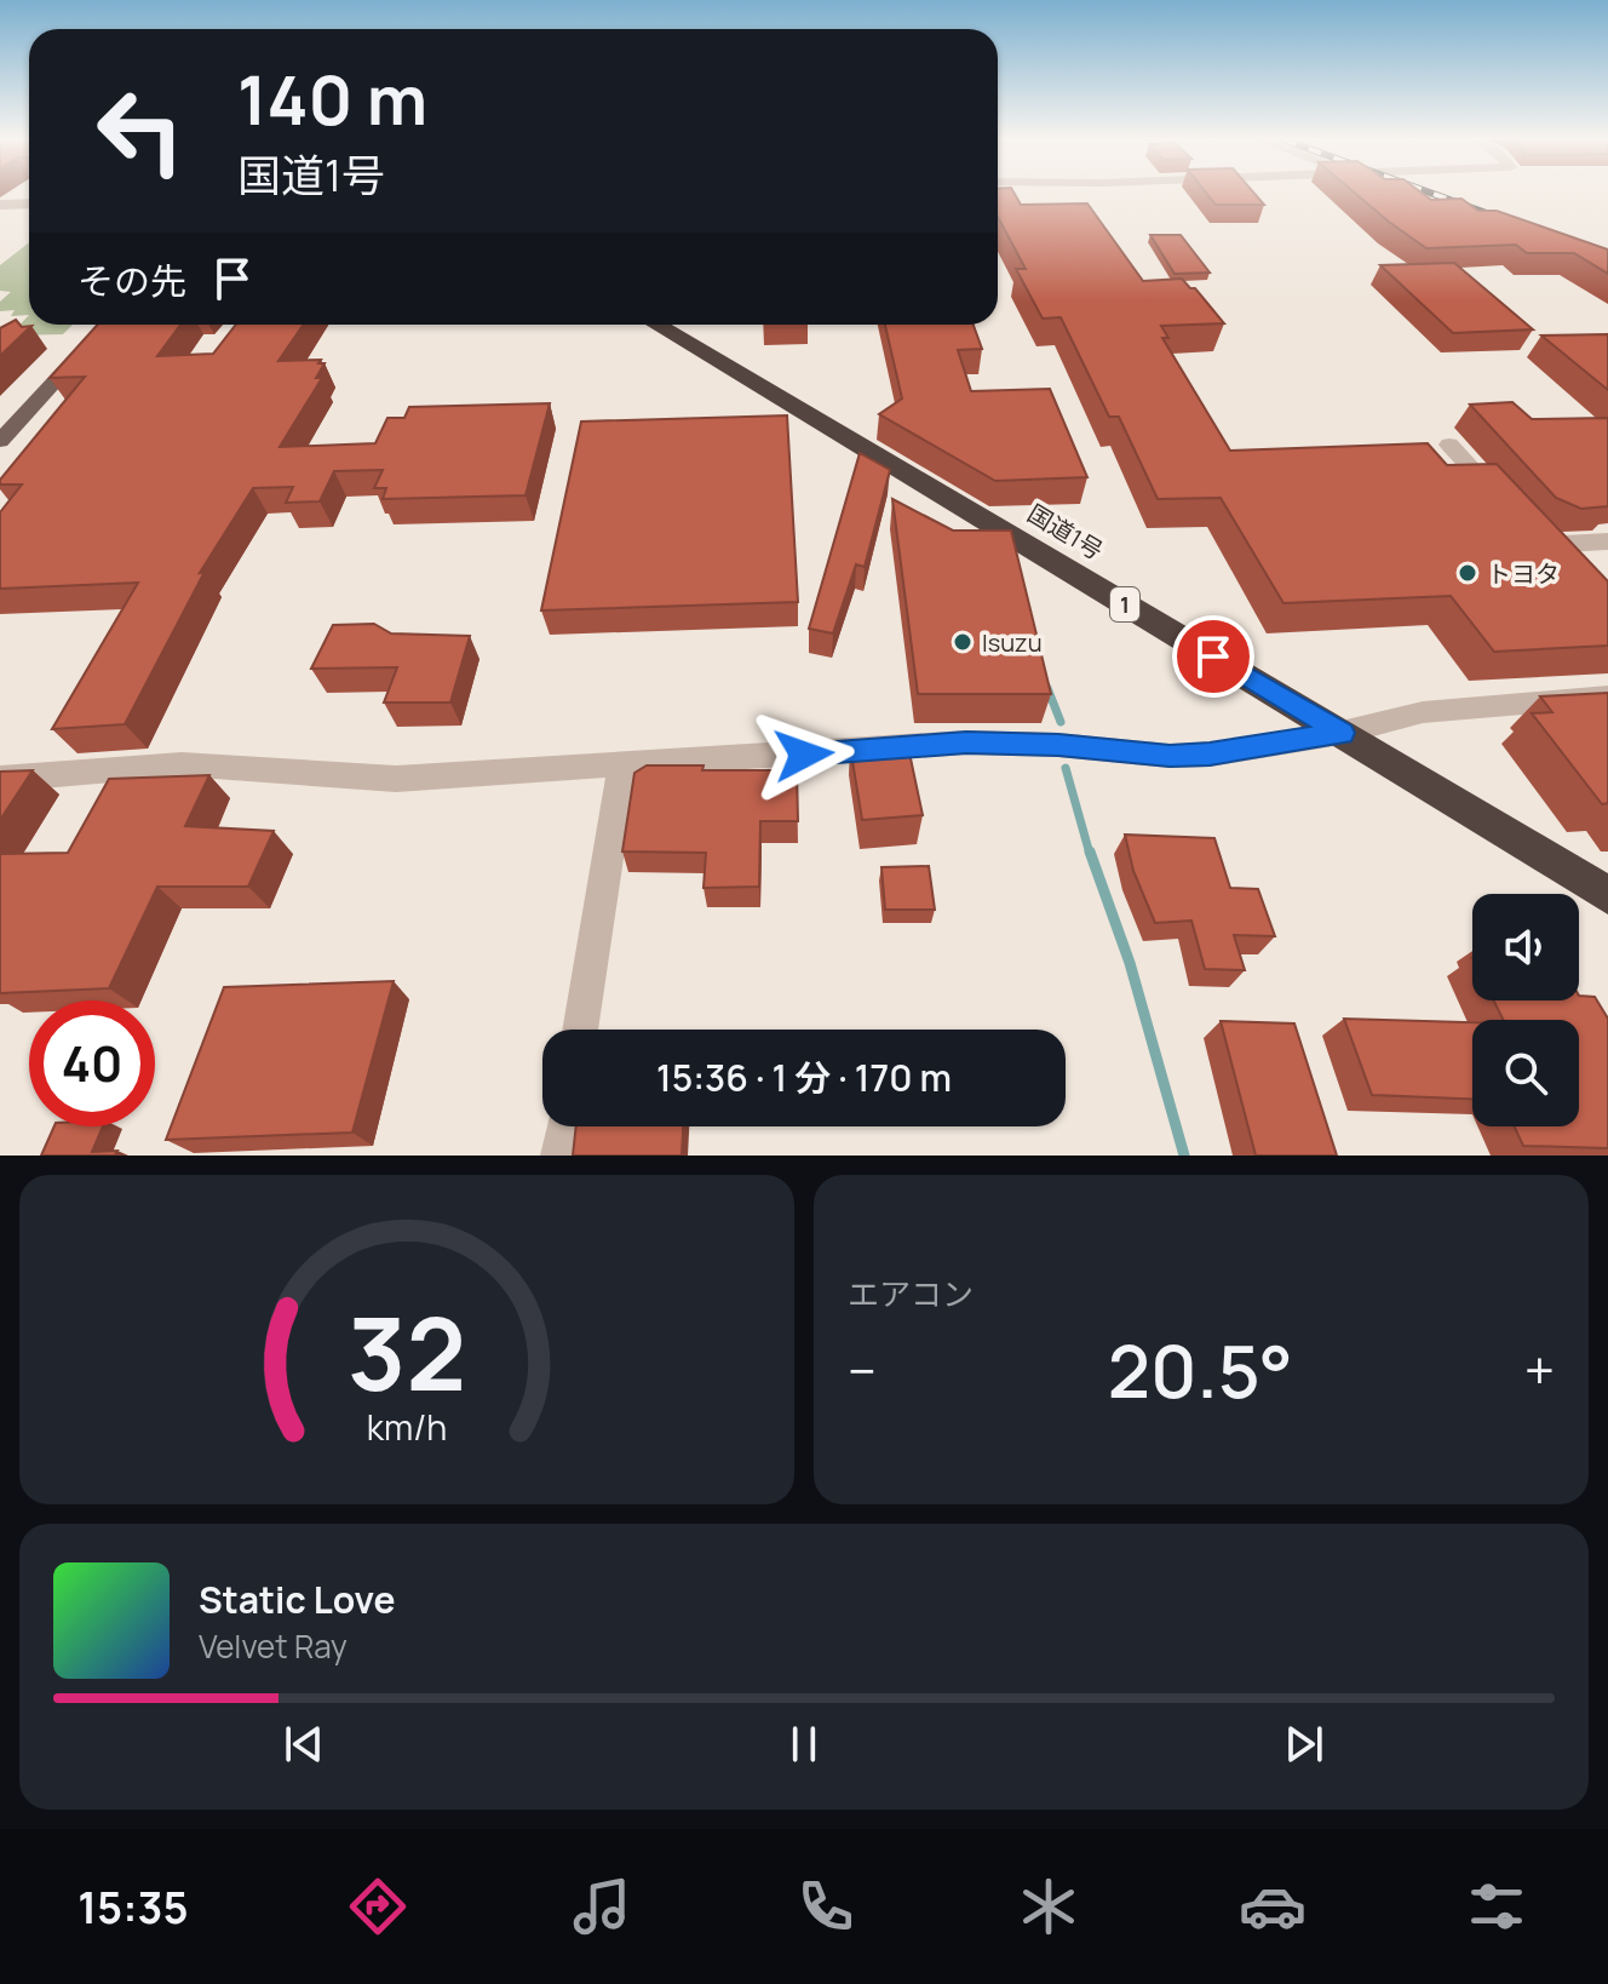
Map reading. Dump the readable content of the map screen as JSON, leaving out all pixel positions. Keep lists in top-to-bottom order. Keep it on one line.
{"streets":{"highway":["国道1号","1"]},"places":["トヨタ","Isuzu"],"page":{"turn":["140 m","国道1号"],"then":"その先","limit":"40","trip":"15:36 · 1 分 · 170 m","tile":"エアコン","heat":["−","20.5°","+"],"song":["Static Love","Velvet Ray"],"tabs":"15:35","gauge":["32","km/h"]}}
